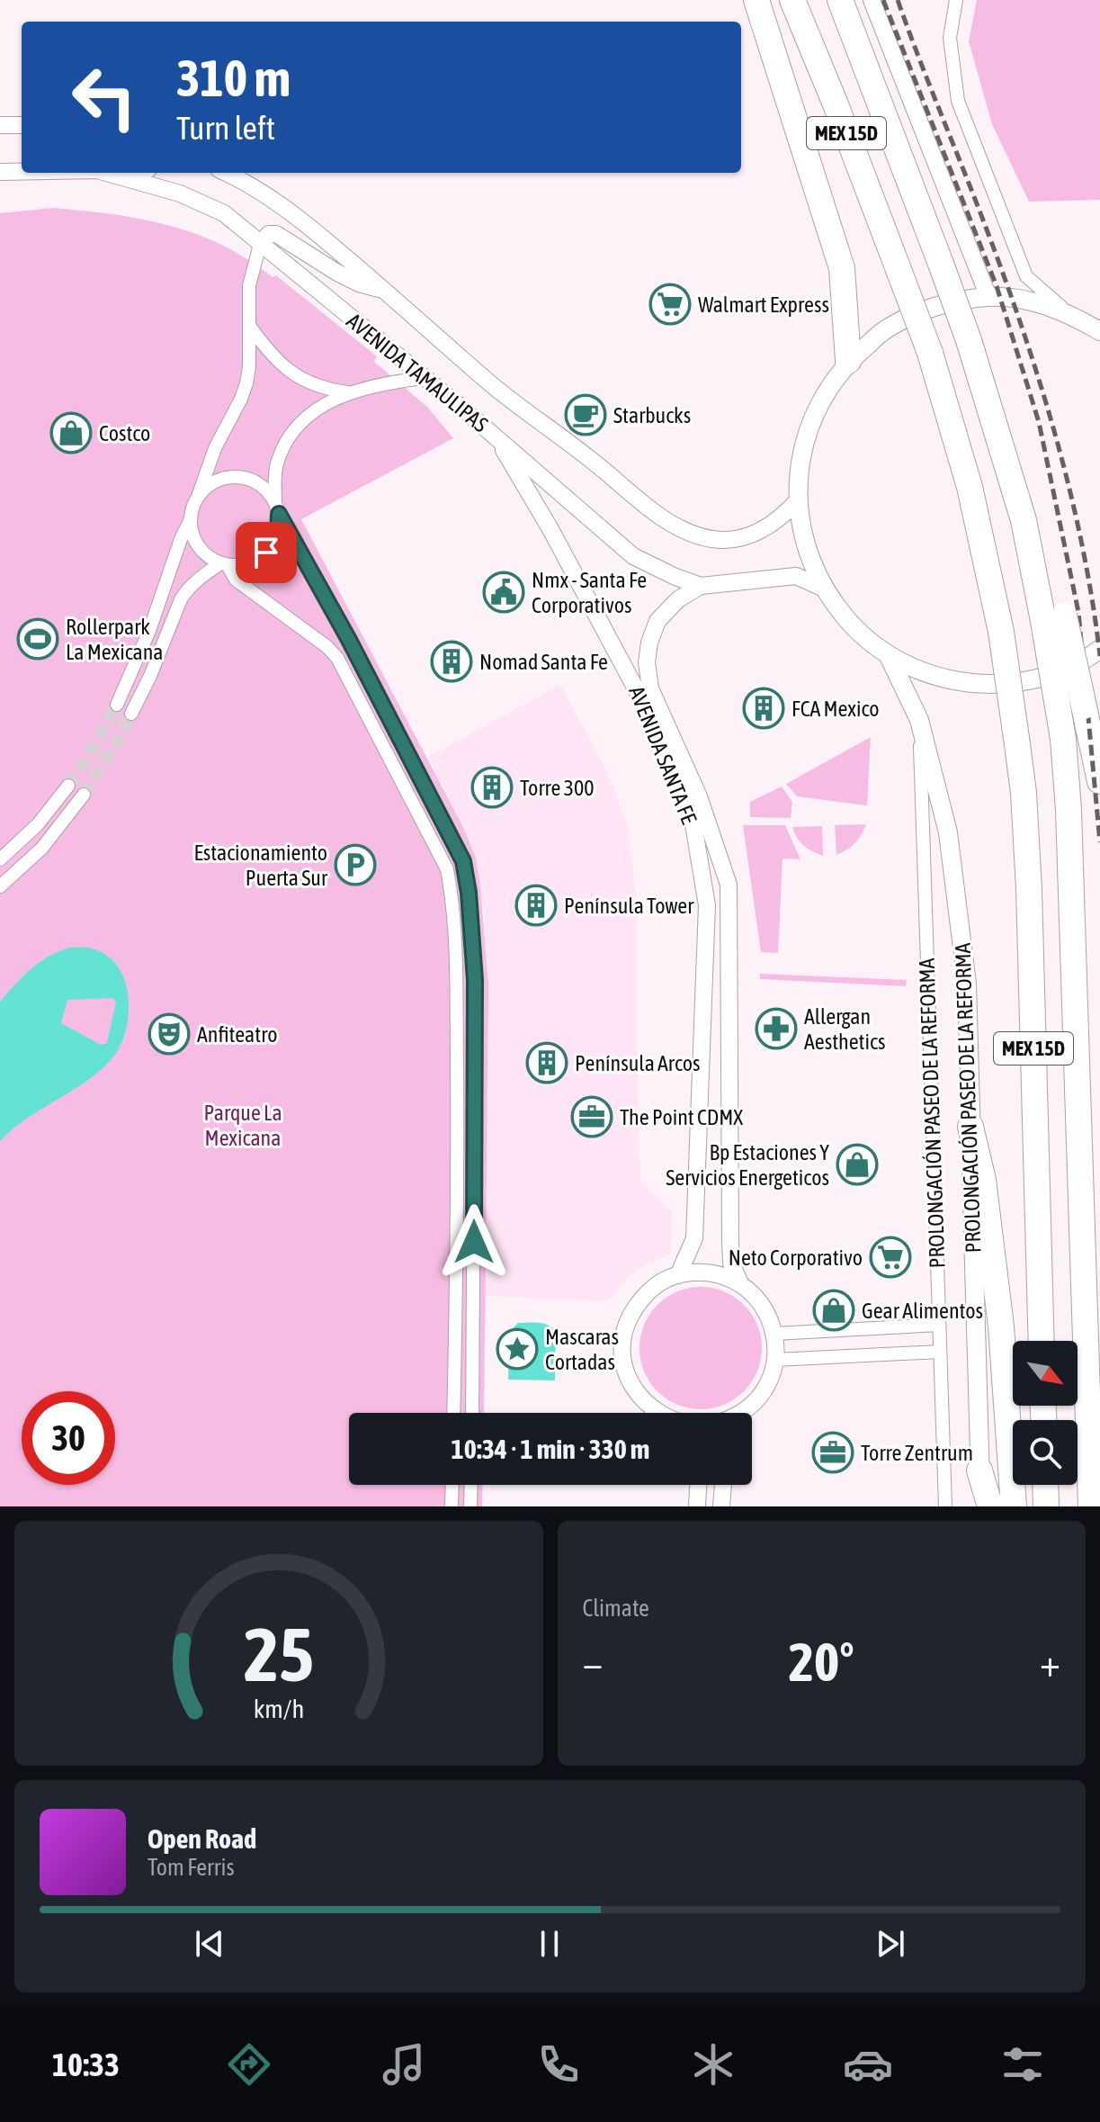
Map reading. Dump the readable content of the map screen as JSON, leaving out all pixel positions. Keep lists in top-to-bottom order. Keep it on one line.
{"streets":{"highway":["MEX 15D"],"main road":["PROLONGACIÓN PASEO DE LA REFORMA"],"street":["AVENIDA TAMAULIPAS","AVENIDA SANTA FE"]},"crossings":[["AVENIDA TAMAULIPAS","AVENIDA SANTA FE"]],"parks":["Parque La Mexicana"],"places":{"supermarket":["Walmart Express","Neto Corporativo"],"cafe":["Starbucks"],"shop":["Costco","Bp Estaciones Y Servicios Energeticos","Gear Alimentos"],"public building":["Nmx - Santa Fe Corporativos"],"sports":["Rollerpark La Mexicana"],"building":["Nomad Santa Fe","FCA Mexico","Torre 300","Península Tower","Península Arcos"],"parking":["Estacionamiento Puerta Sur"],"pharmacy":["Allergan Aesthetics"],"theatre":["Anfiteatro"],"office":["The Point CDMX","Torre Zentrum"],"place":["Mascaras Cortadas"]},"north":"bottom right","page":{"turn":["310 m","Turn left"],"limit":"30","trip":"10:34 · 1 min · 330 m","tile":"Climate","heat":["−","20°","+"],"song":["Open Road","Tom Ferris"],"tabs":"10:33","gauge":["25","km/h"]}}
